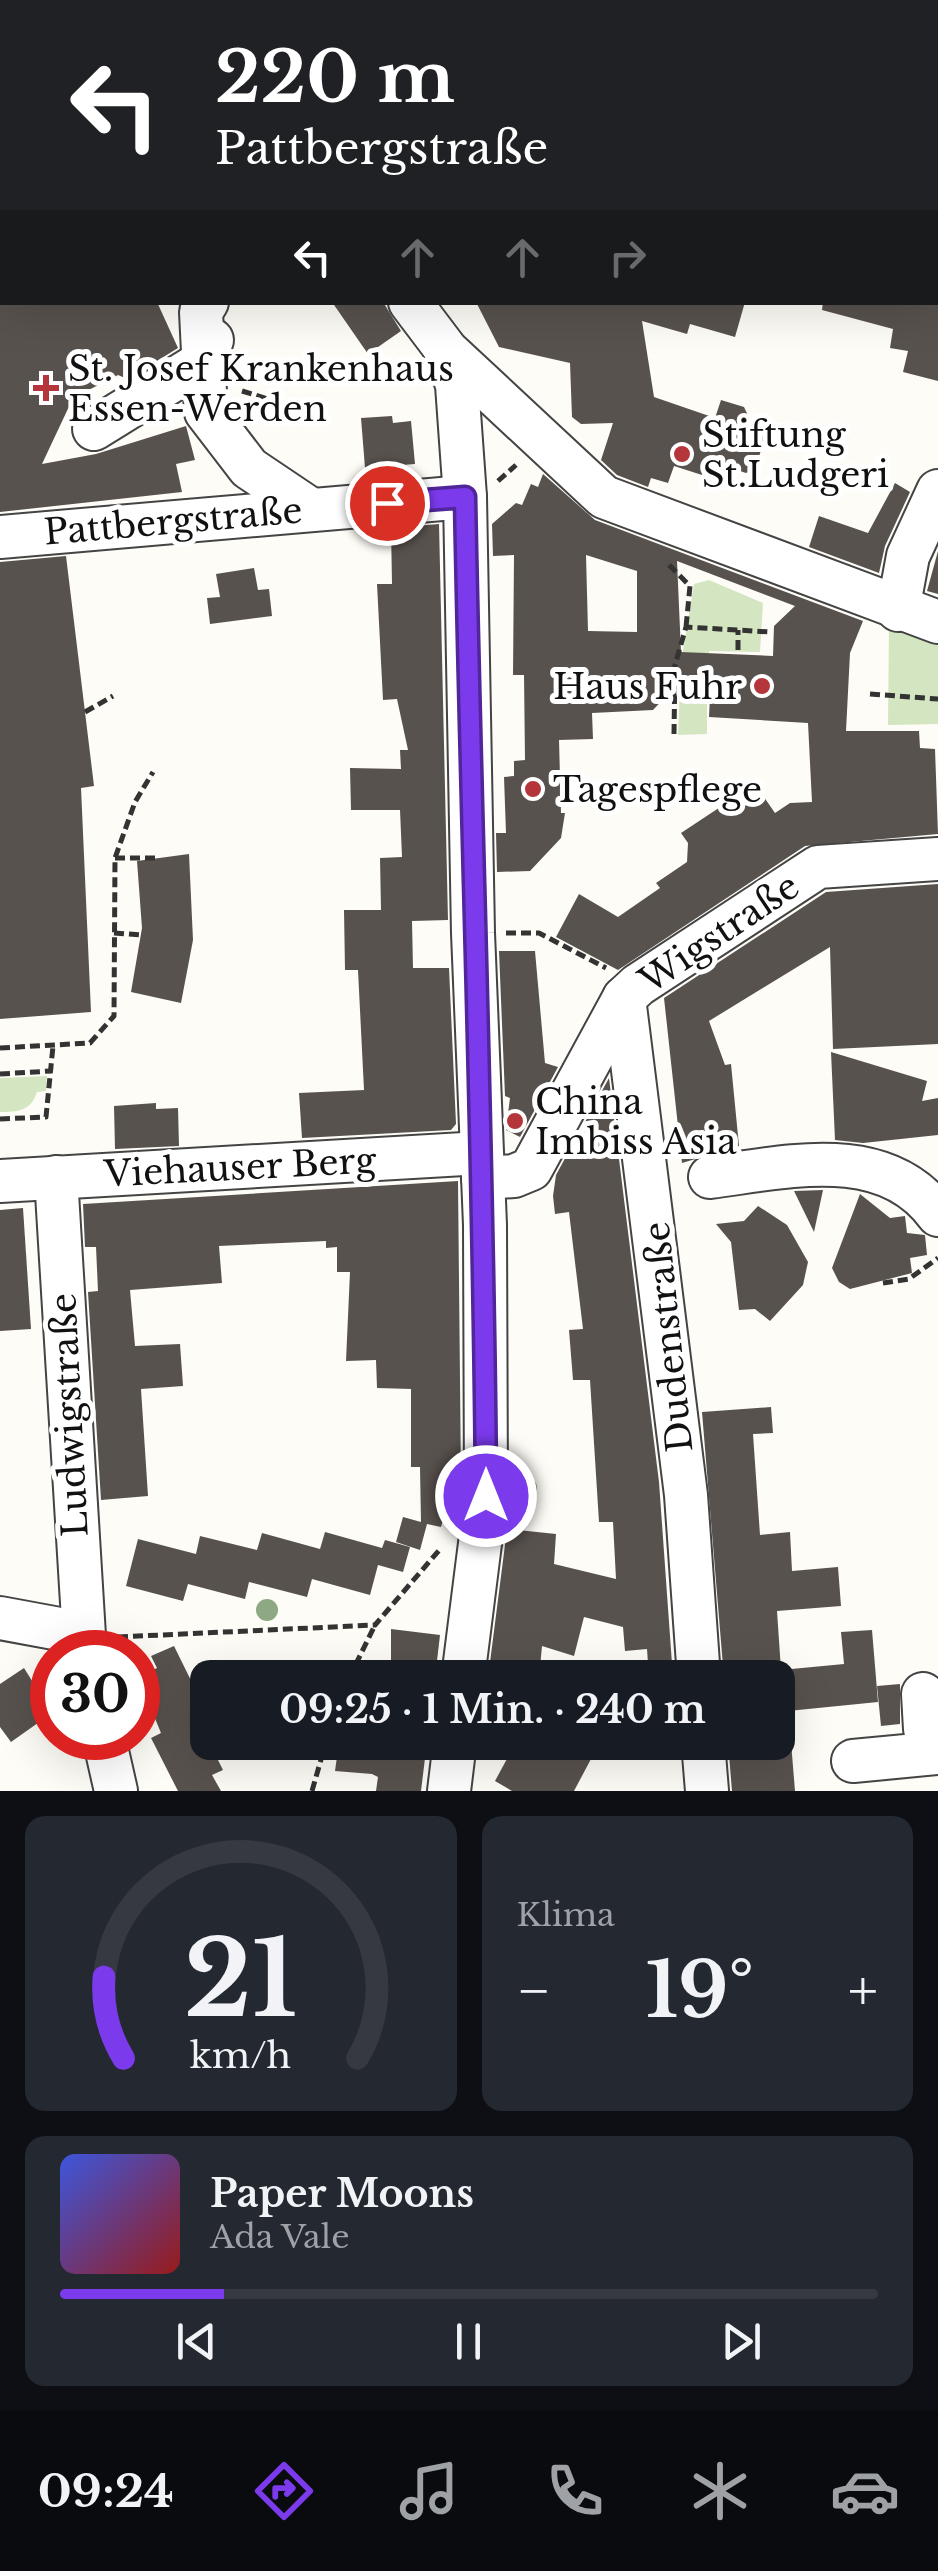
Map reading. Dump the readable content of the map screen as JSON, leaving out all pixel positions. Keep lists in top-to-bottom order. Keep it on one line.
{"streets":{"street":["Pattbergstraße","Wigstraße","Viehauser Berg","Dudenstraße","Ludwigstraße"]},"crossings":[["Wigstraße","Viehauser Berg"],["Wigstraße","Dudenstraße"],["Viehauser Berg","Ludwigstraße"]],"places":{"health":["St. Josef Krankenhaus Essen-Werden"],"other":["Stiftung St.Ludgeri","Haus Fuhr","Tagespflege","China Imbiss Asia"]},"page":{"turn":["220 m","Pattbergstraße"],"limit":"30","trip":"09:25 · 1 Min. · 240 m","tile":"Klima","heat":["−","19°","+"],"song":["Paper Moons","Ada Vale"],"tabs":"09:24","gauge":["21","km/h"]}}
